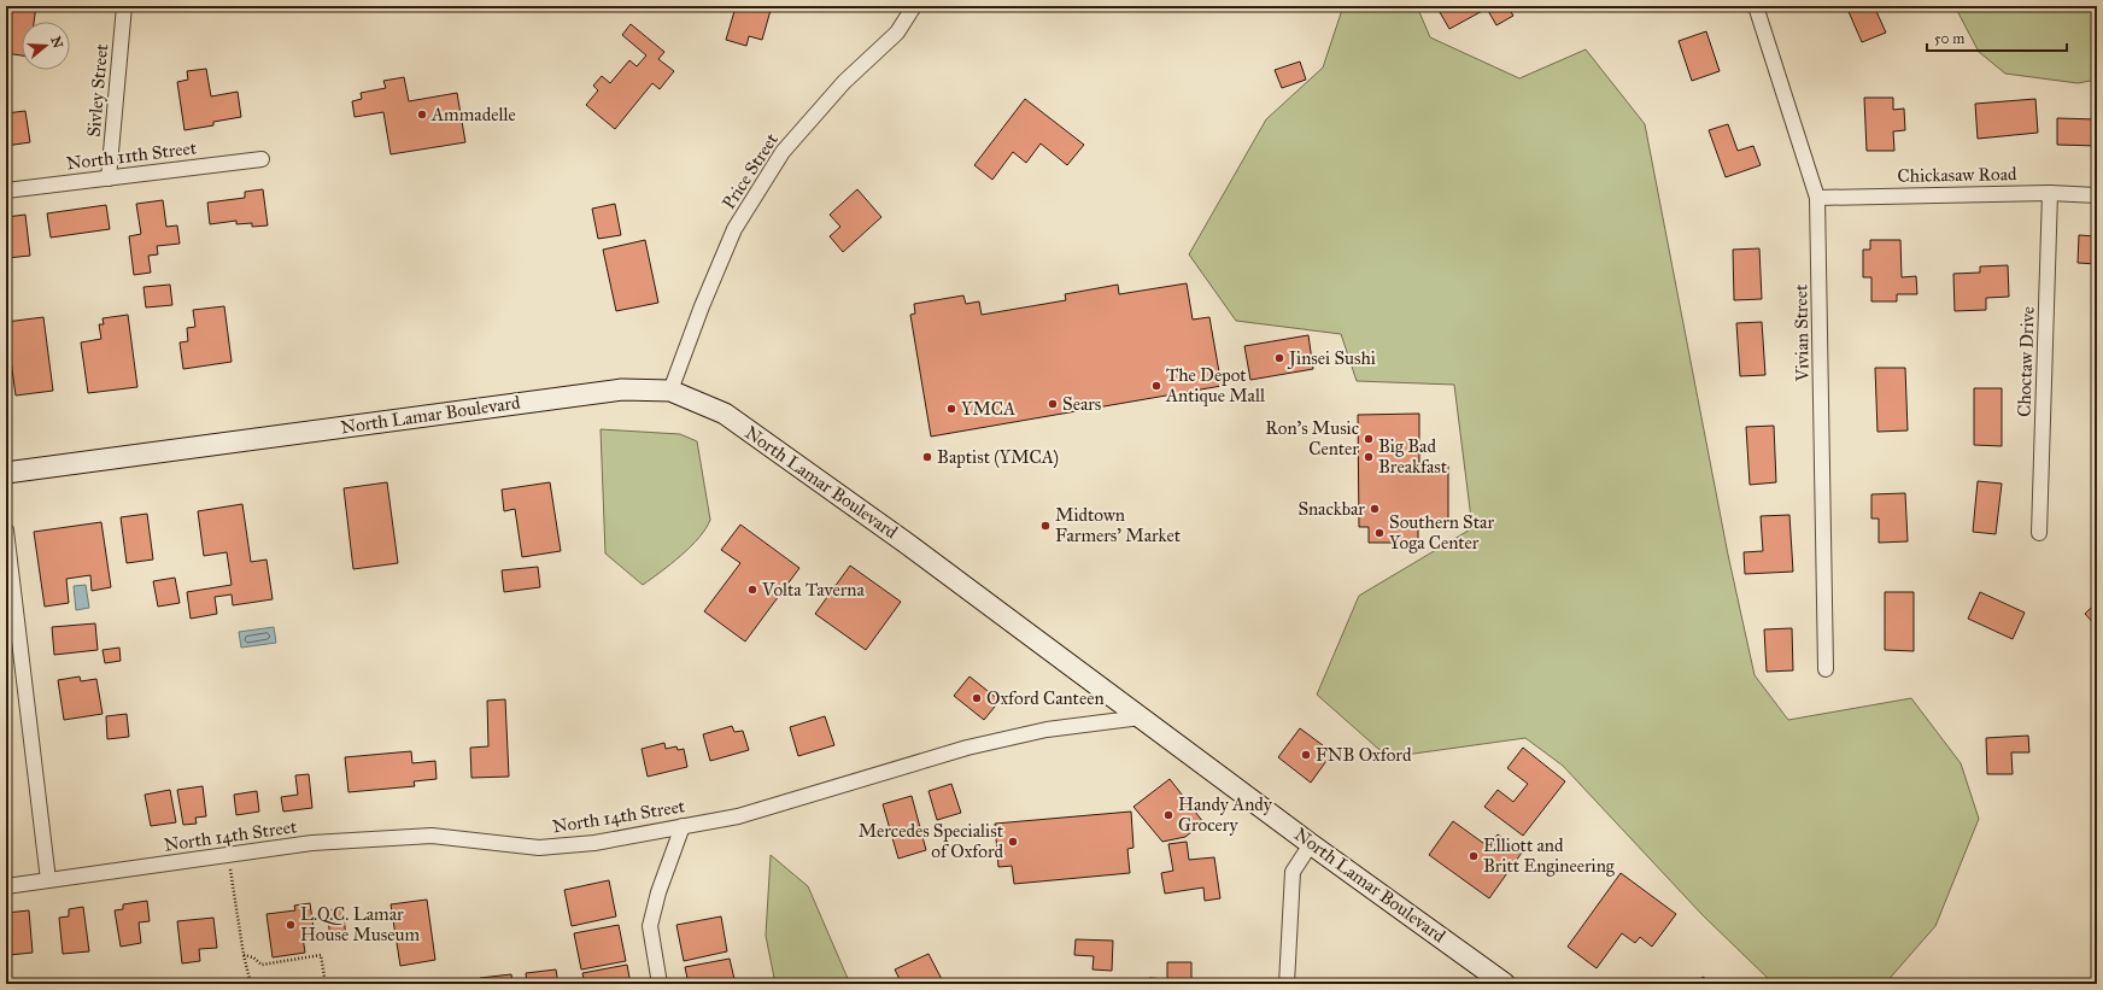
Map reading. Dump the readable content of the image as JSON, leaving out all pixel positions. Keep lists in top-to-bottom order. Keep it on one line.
{"streets":{"street":["Sivley Street","North 11th Street","Price Street","Chickasaw Road","Vivian Street","Choctaw Drive","North Lamar Boulevard","North 14th Street"]},"crossings":[["Sivley Street","North 11th Street"],["Price Street","North Lamar Boulevard"],["Chickasaw Road","Vivian Street"],["Chickasaw Road","Choctaw Drive"],["North Lamar Boulevard","North 14th Street"]],"places":["Ammadelle","Jinsei Sushi","The Depot Antique Mall","Sears","YMCA","Ron's Music Center","Baptist (YMCA)","Big Bad Breakfast","Snackbar","Midtown Farmers' Market","Southern Star Yoga Center","Volta Taverna","Oxford Canteen","FNB Oxford","Handy Andy Grocery","Mercedes Specialist of Oxford","Elliott and Britt Engineering","L.Q.C. Lamar House Museum"],"scale_bar":"50 m","north":"right"}
